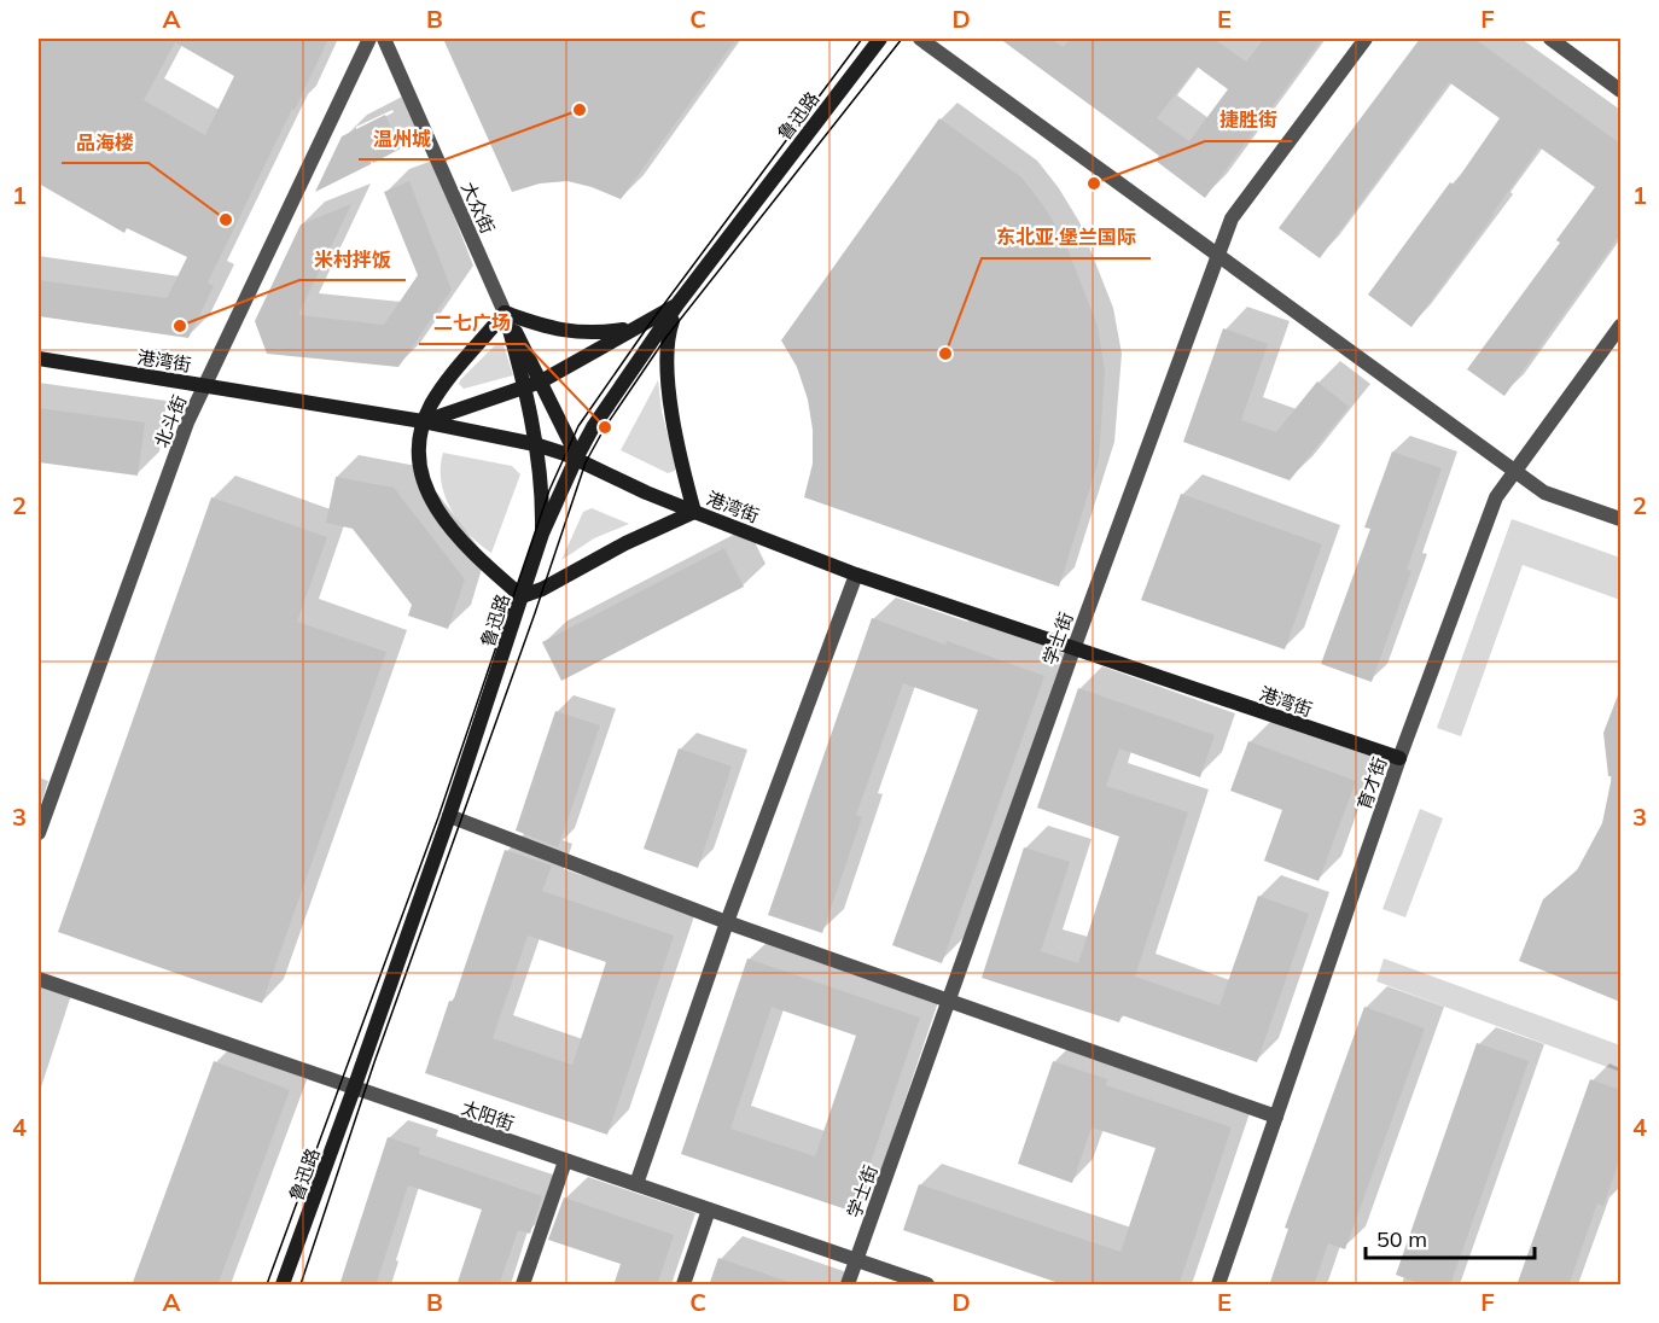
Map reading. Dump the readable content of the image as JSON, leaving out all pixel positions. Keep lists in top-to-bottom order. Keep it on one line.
{"streets":{"main road":["鲁迅路","港湾街"],"street":["大众街","北斗街","学士街","育才街","太阳街"]},"crossings":[["鲁迅路","港湾街"],["鲁迅路","太阳街"],["港湾街","北斗街"],["港湾街","学士街"],["港湾街","育才街"],["学士街","太阳街"]],"places":["温州城","捷胜街","品海楼","米村拌饭","东北亚·堡兰国际","二七广场"],"scale_bar":"50 m","grid":{"columns":["A","B","C","D","E","F"],"rows":["1","2","3","4"]}}
